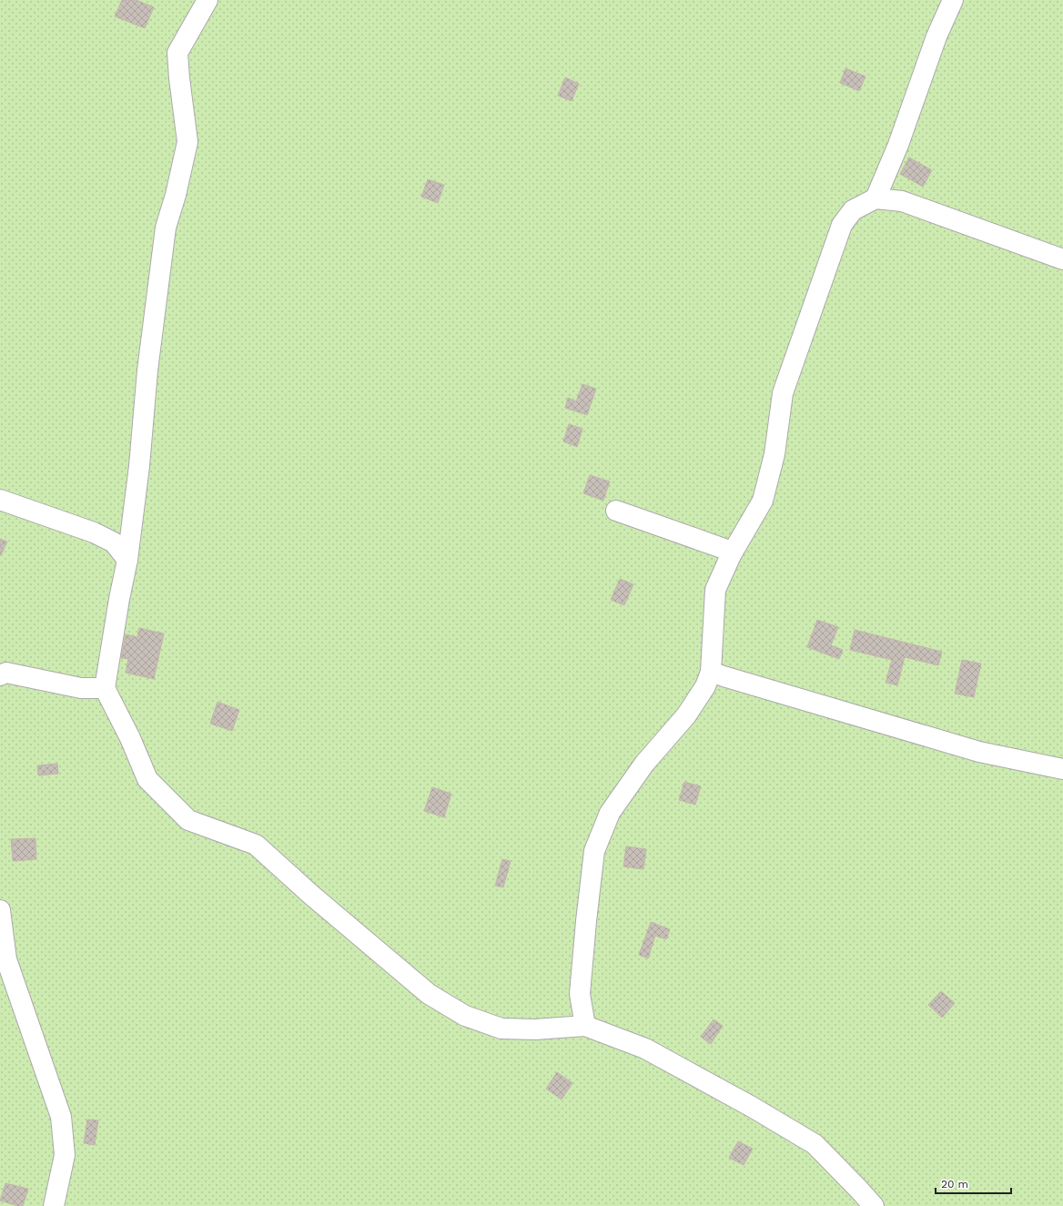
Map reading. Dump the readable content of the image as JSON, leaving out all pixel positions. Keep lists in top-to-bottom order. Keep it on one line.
{"scale_bar":"20 m"}
